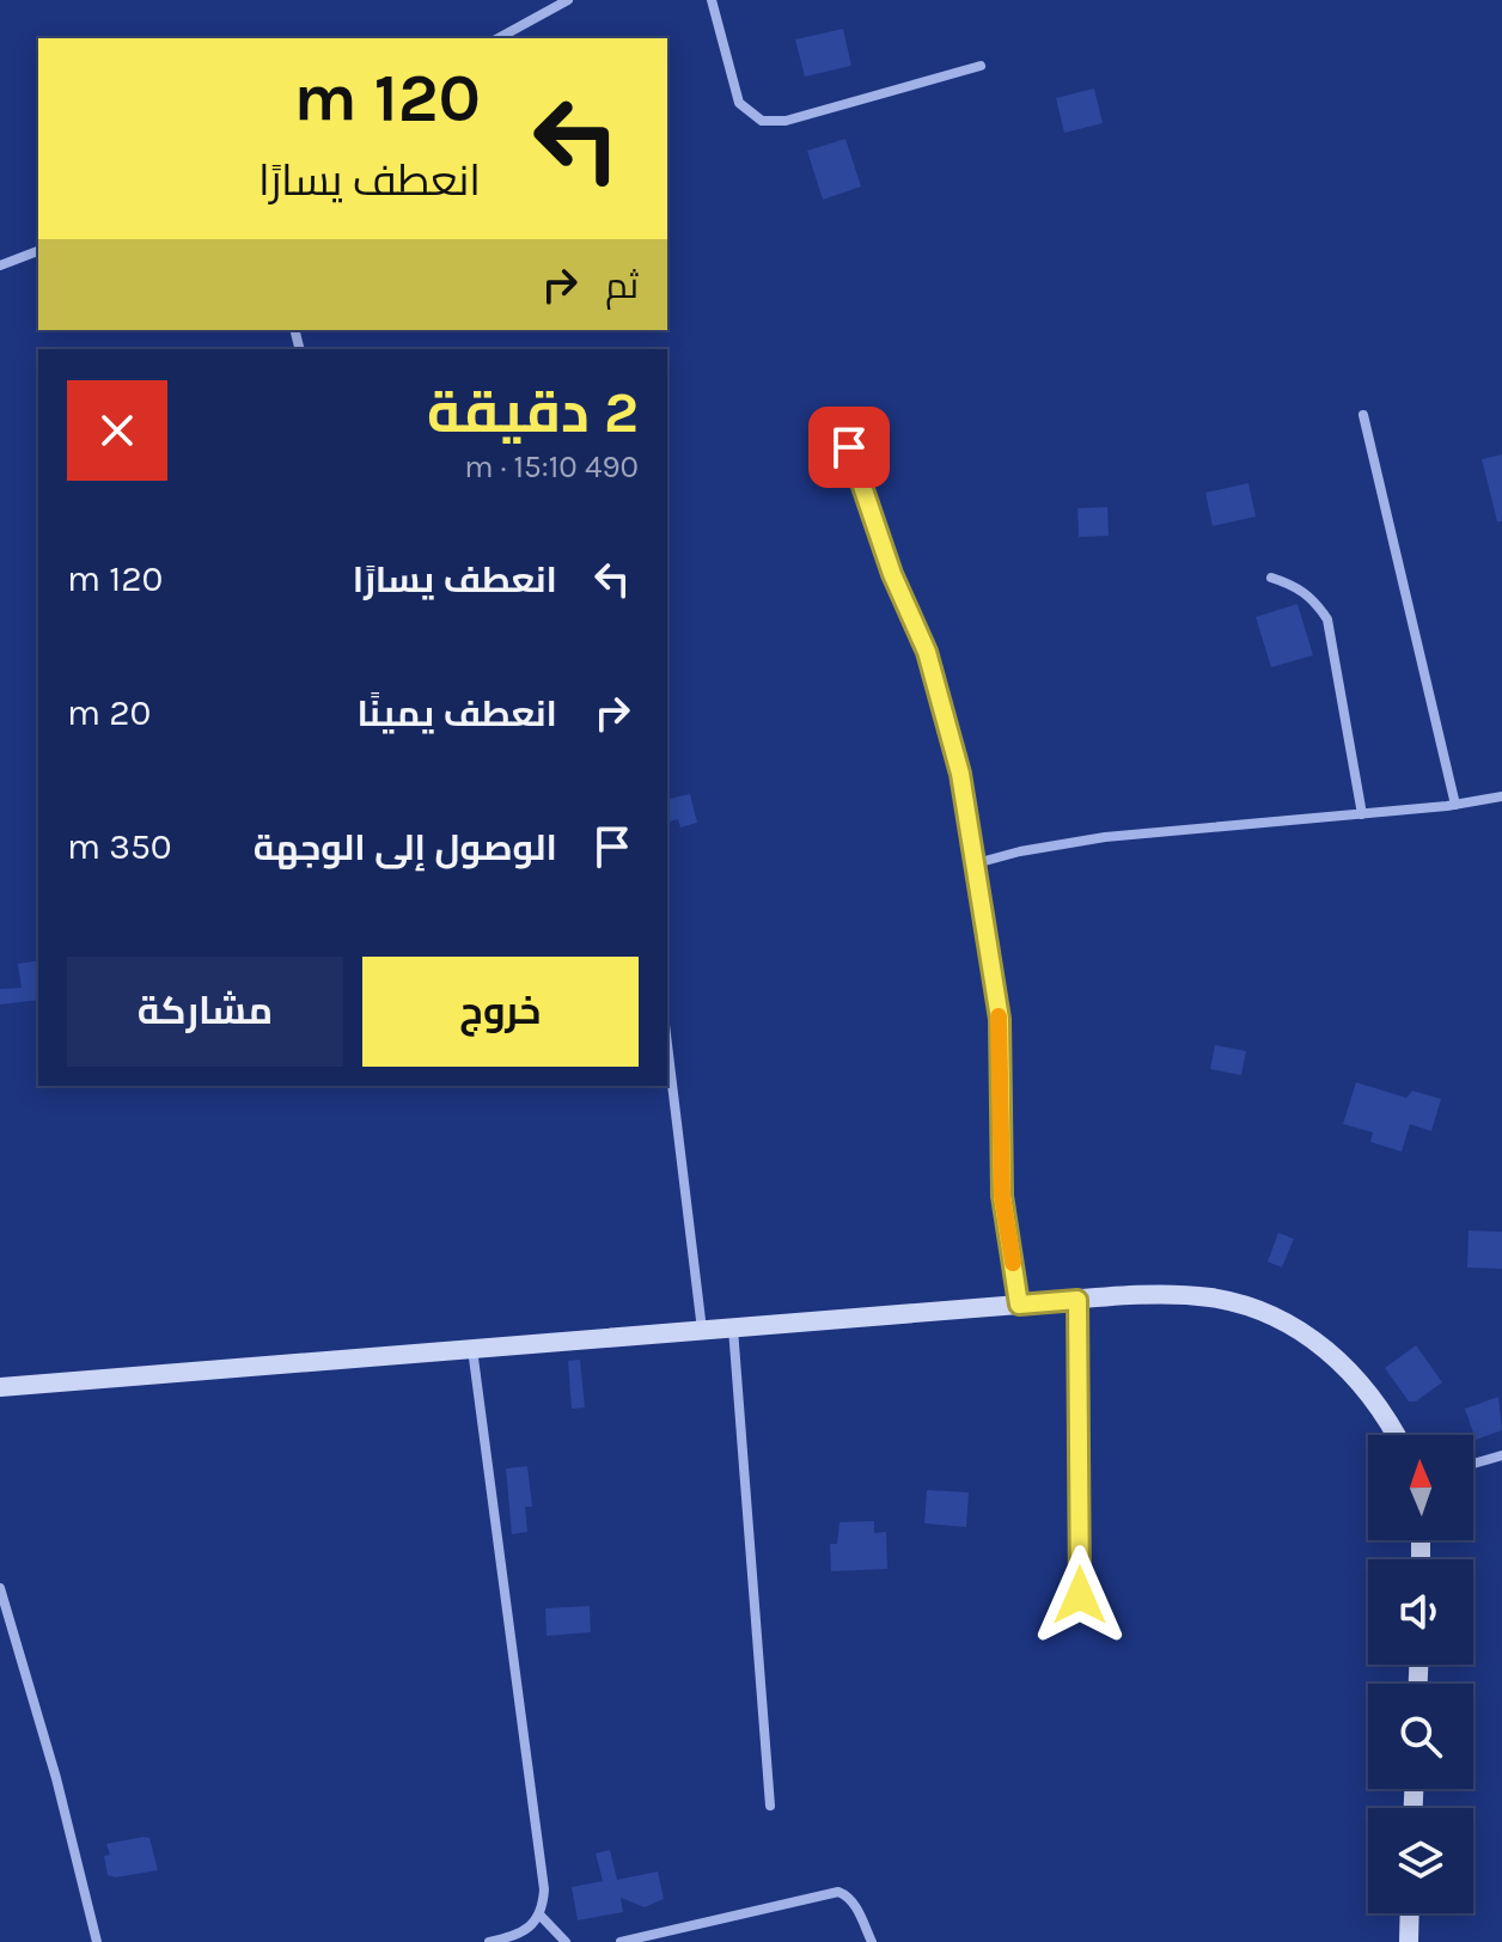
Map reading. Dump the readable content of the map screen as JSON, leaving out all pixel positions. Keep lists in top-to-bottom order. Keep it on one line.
{"north":"top","page":{"turn":["120 m","انعطف يسارًا"],"then":"ثم","heading":["2 دقيقة","490 m · 15:10"],"list":[{"name":"انعطف يسارًا","value":"120 m"},{"name":"انعطف يمينًا","value":"20 m"},{"name":"الوصول إلى الوجهة","value":"350 m"}],"buttons":["خروج","مشاركة"]}}
